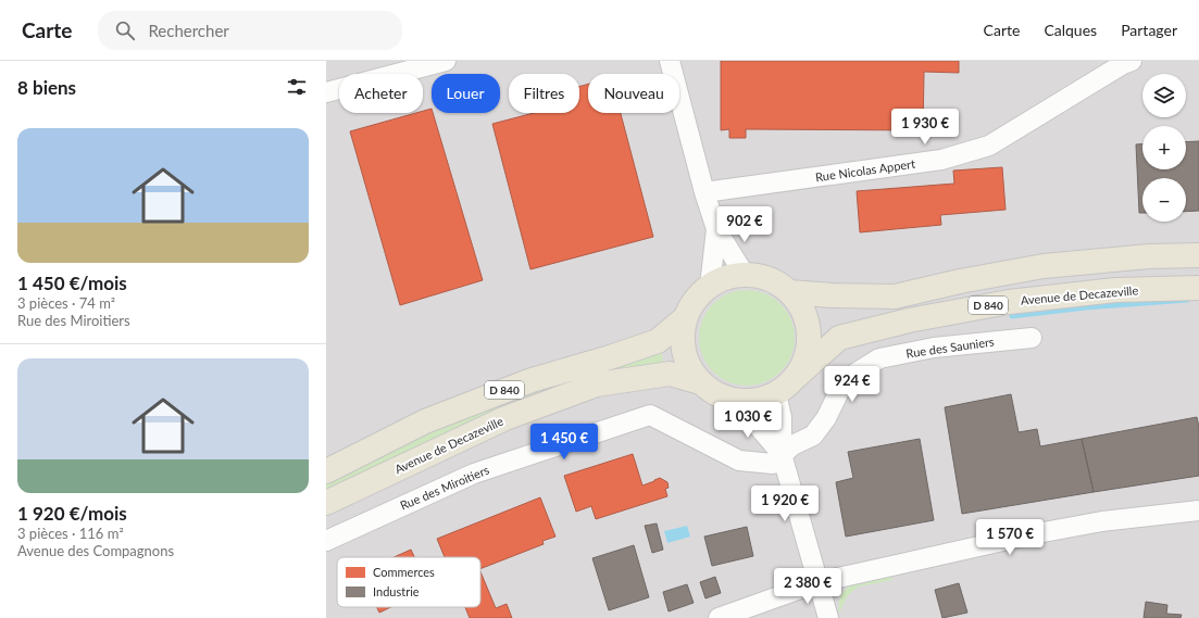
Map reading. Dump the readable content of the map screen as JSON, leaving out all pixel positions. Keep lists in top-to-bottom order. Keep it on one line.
{"streets":{"main road":["Avenue de Decazeville","D 840"],"street":["Rue Nicolas Appert","Rue des Sauniers","Rue des Miroitiers"]},"crossings":[["Avenue de Decazeville","D 840"],["Rue des Sauniers","Rue des Miroitiers"]],"legend":["Commerces","Industrie"],"page":{"header":"Carte","search":"Rechercher","nav":["Carte","Calques","Partager"],"heading":"8 biens","map_buttons":["+","−"],"chip":["Acheter","Louer","Filtres","Nouveau"],"price":["1 930 €","902 €","924 €","1 030 €","1 450 €","1 920 €","1 570 €","2 380 €"],"list":[{"name":"1 450 €/mois","note":"3 pièces · 74 m² · Rue des Miroitiers"},{"name":"1 920 €/mois","note":"3 pièces · 116 m² · Avenue des Compagnons"}]}}
